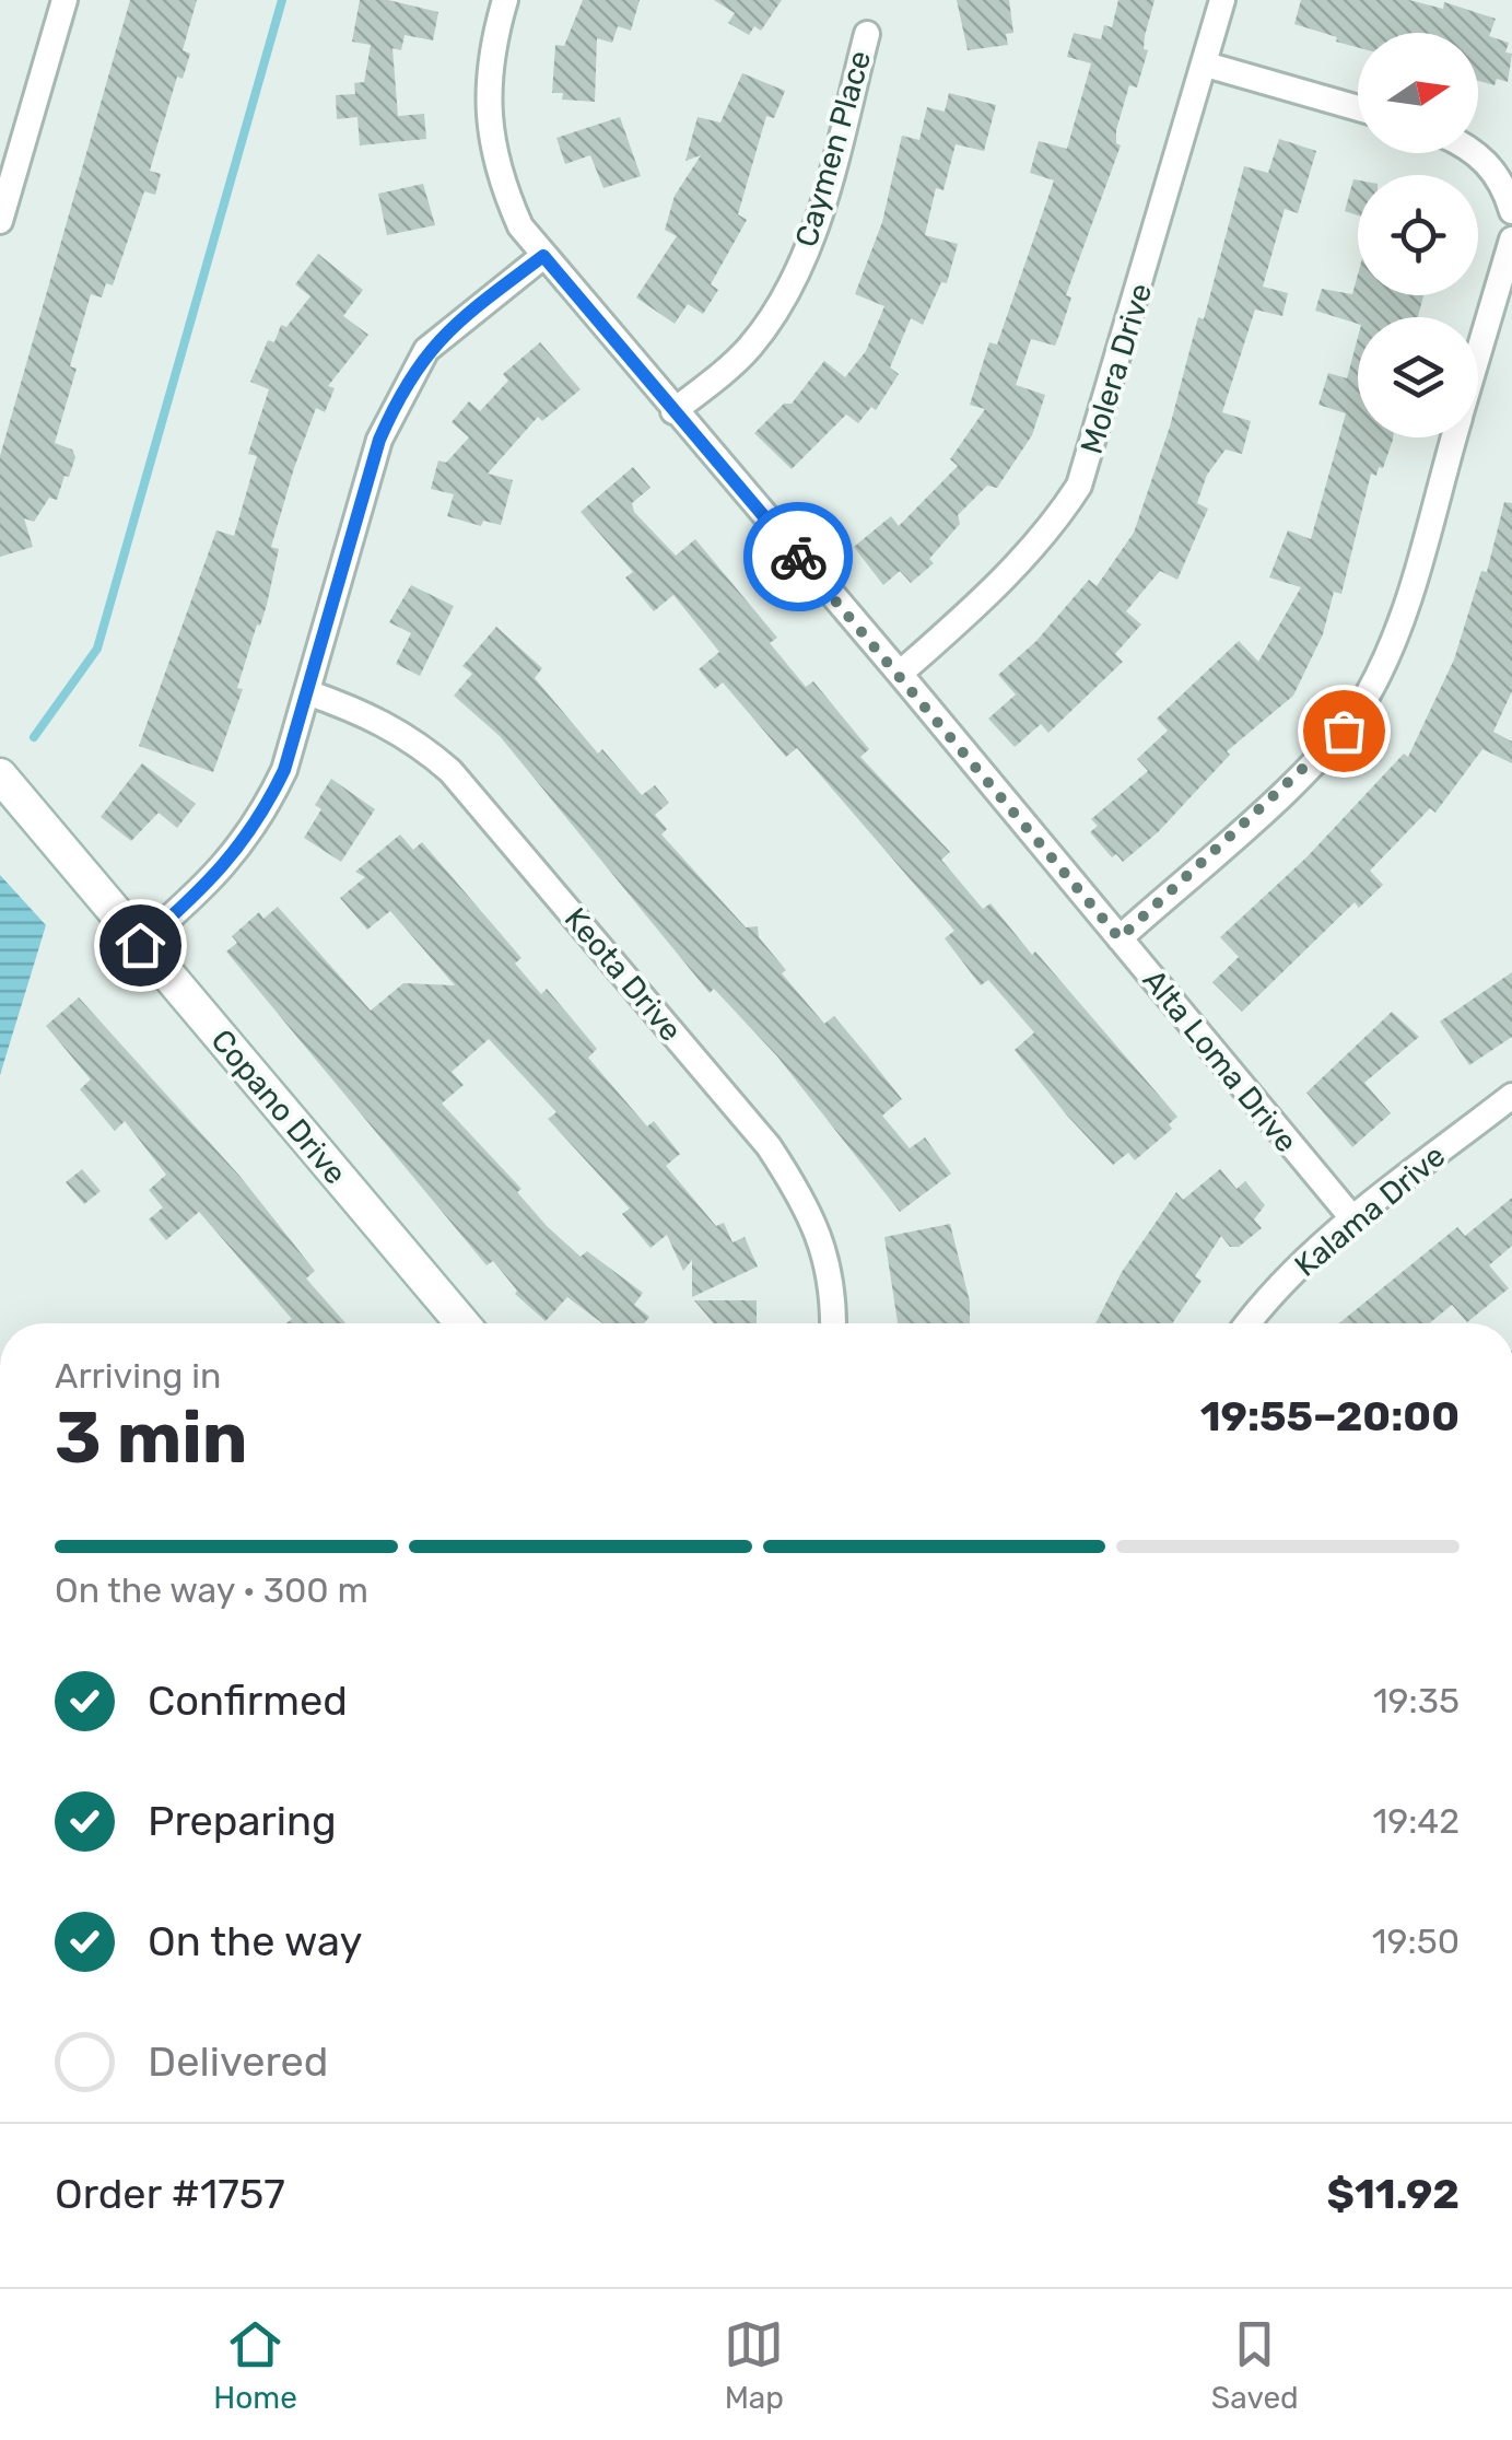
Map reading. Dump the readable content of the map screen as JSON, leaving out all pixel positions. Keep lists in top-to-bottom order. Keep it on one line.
{"streets":{"street":["Caymen Place","Molera Drive","Keota Drive","Alta Loma Drive","Copano Drive","Kalama Drive"]},"crossings":[["Caymen Place","Alta Loma Drive"],["Molera Drive","Alta Loma Drive"],["Alta Loma Drive","Kalama Drive"]],"north":"right","page":{"heading":["3 min","Arriving in","19:55–20:00"],"panel":["Order #1757","$11.92"],"bar":"On the way · 300 m","list":[["Confirmed","19:35"],["Preparing","19:42"],["On the way","19:50"],"Delivered"],"tabs":["Home","Map","Saved"]}}
